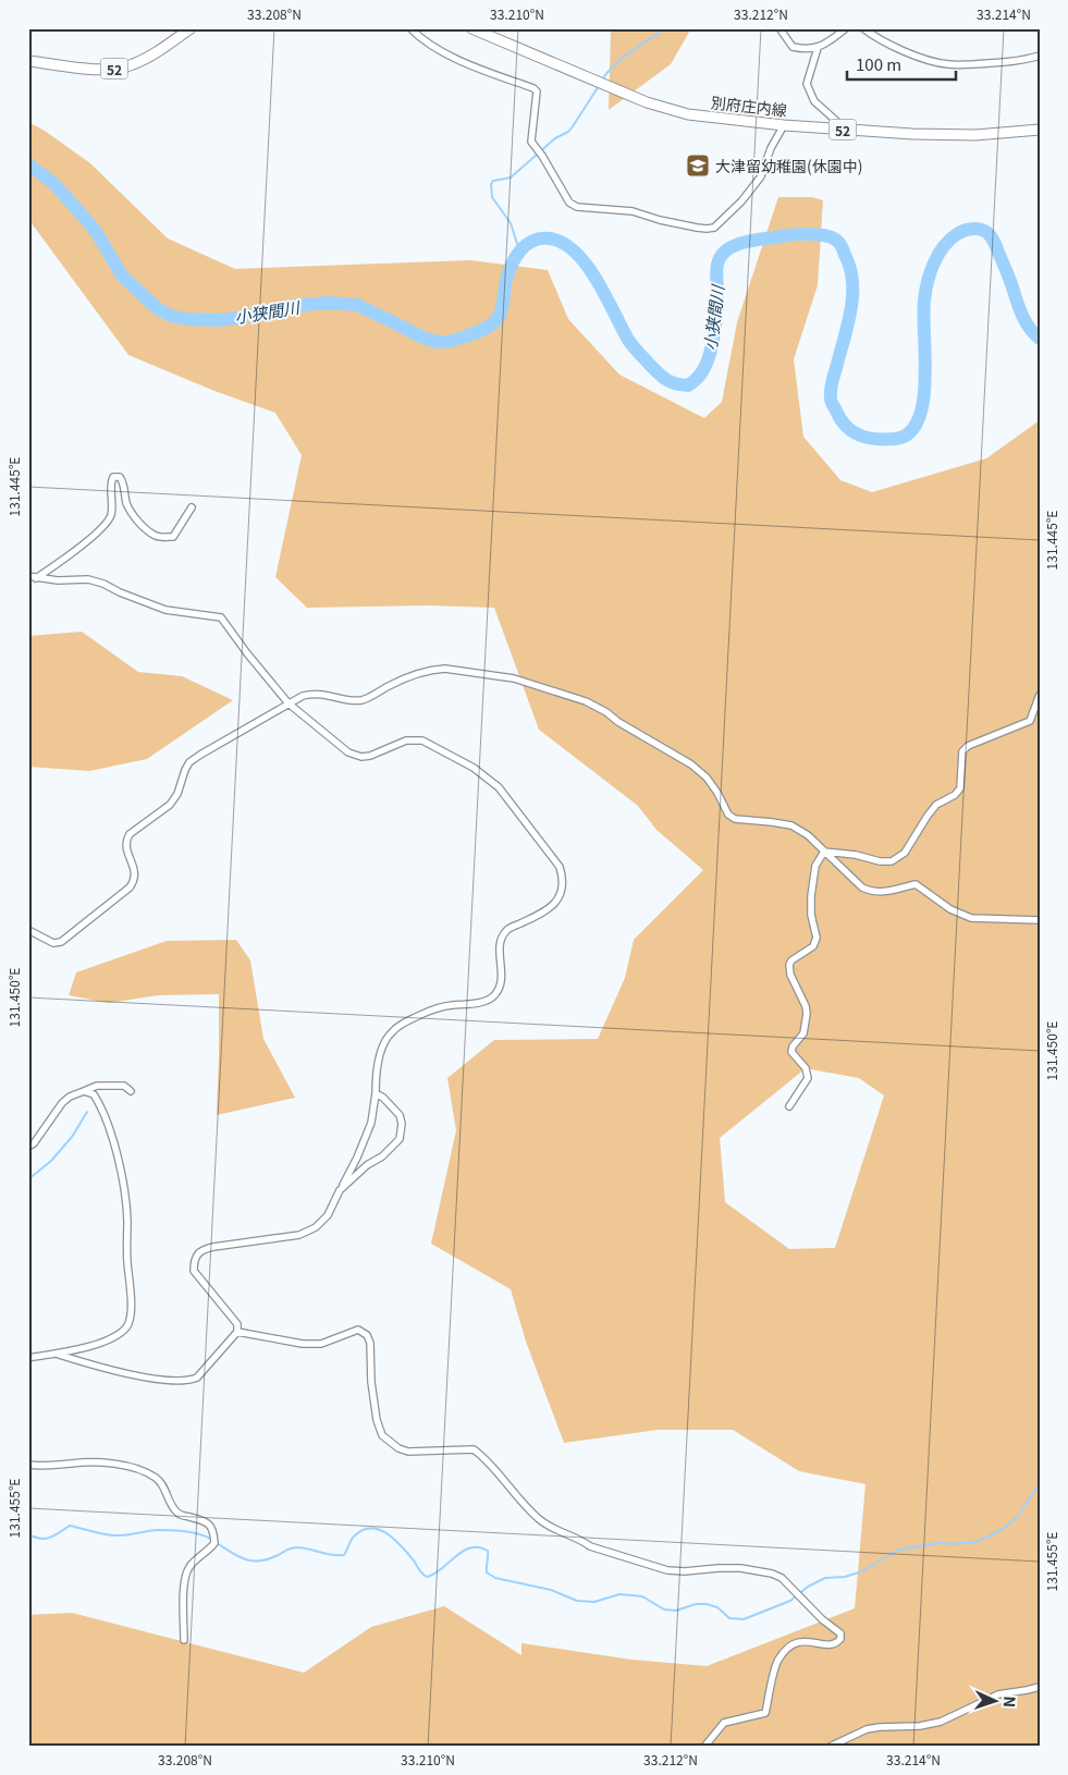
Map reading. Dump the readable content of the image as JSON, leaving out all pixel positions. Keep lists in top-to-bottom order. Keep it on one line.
{"streets":{"main road":["52","別府庄内線"]},"water":["小狭間川"],"places":{"school or university":["大津留幼稚園(休園中)"]},"scale_bar":"100 m","north":"right","coordinates":["33.208°N","33.210°N","33.212°N","33.214°N","131.445°E","131.450°E","131.455°E"]}
